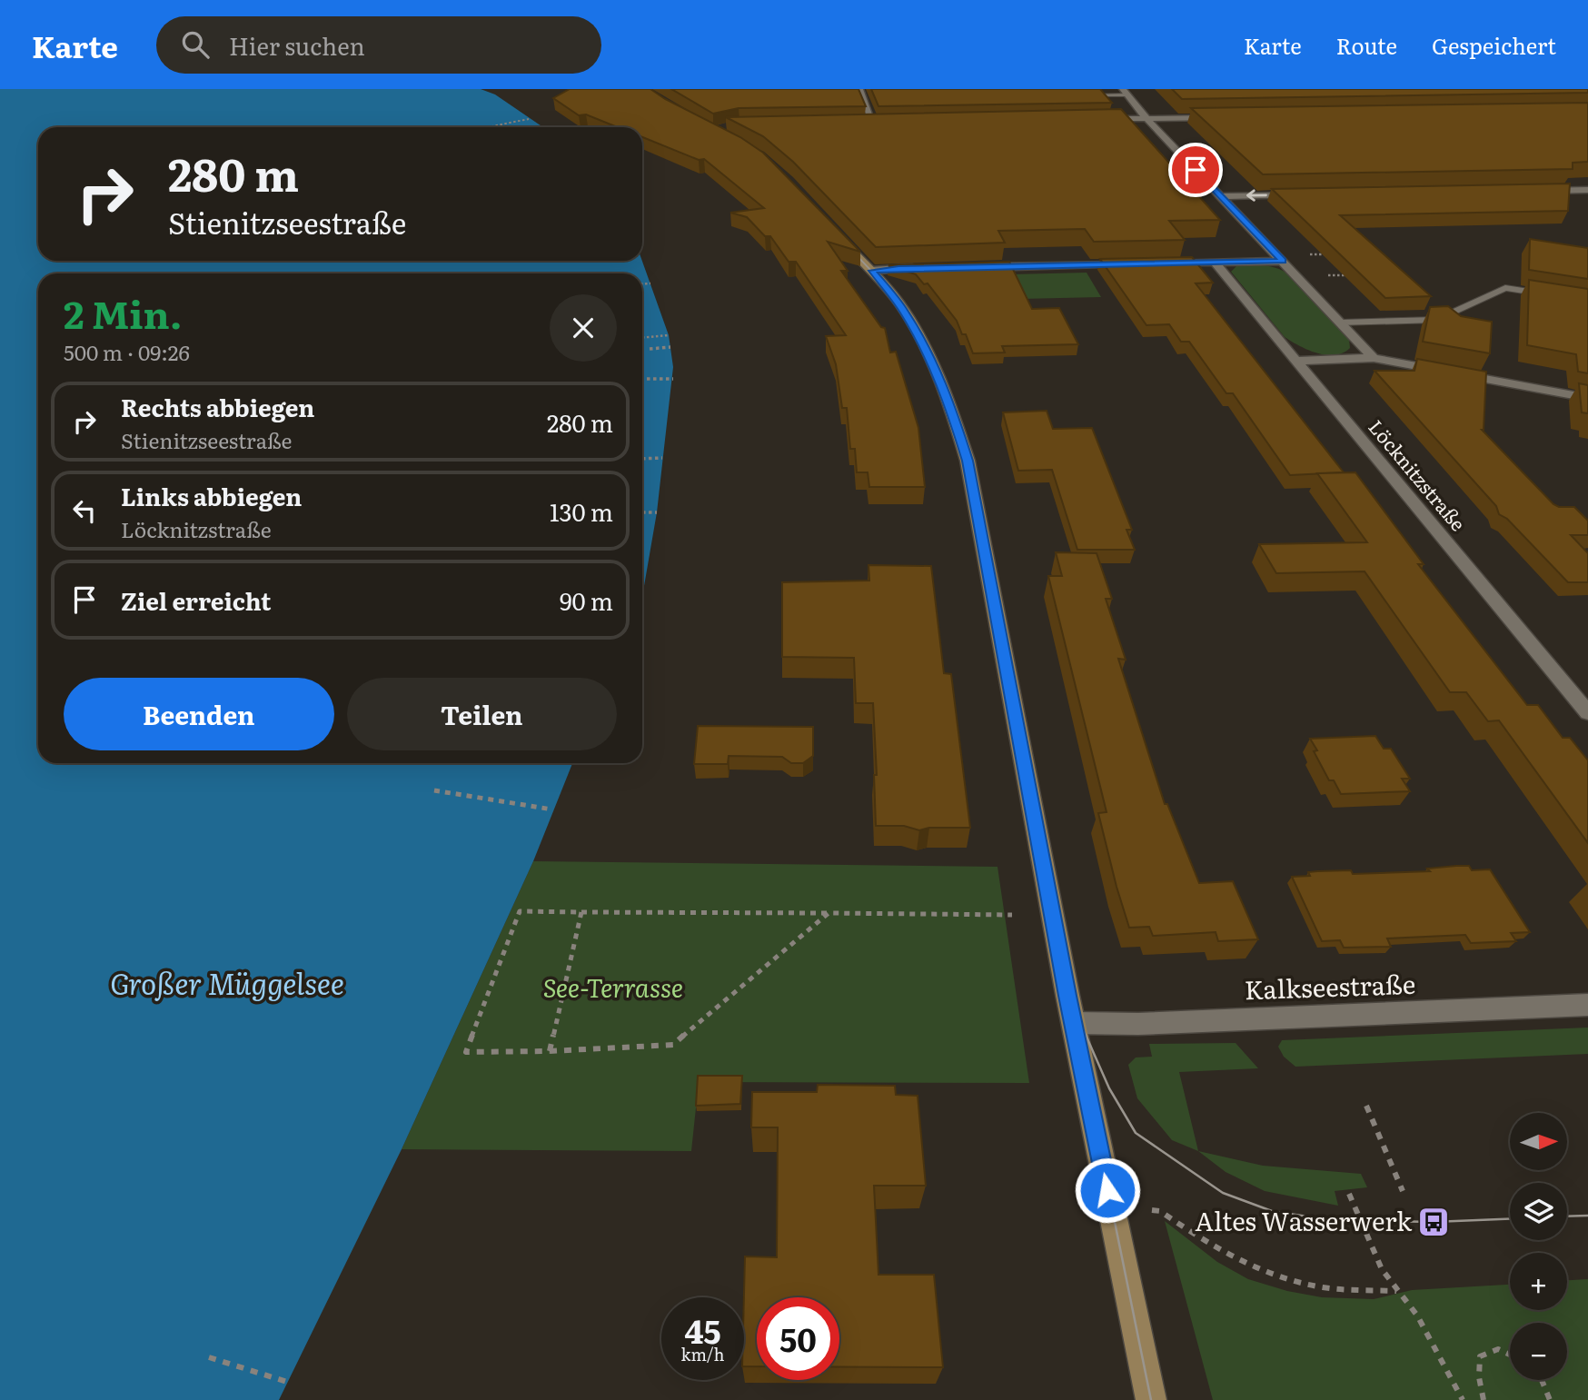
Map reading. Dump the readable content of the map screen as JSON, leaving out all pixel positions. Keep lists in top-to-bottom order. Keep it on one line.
{"streets":{"street":["Löcknitzstraße","Kalkseestraße"]},"water":["Großer Müggelsee"],"parks":["See-Terrasse"],"places":{"bus stop":["Altes Wasserwerk"]},"north":"right","page":{"header":"Karte","search":"Hier suchen","nav":["Karte","Route","Gespeichert"],"turn":["280 m","Stienitzseestraße"],"heading":["2 Min.","500 m · 09:26"],"list":[{"name":"Rechts abbiegen","note":"Stienitzseestraße","value":"280 m"},{"name":"Links abbiegen","note":"Löcknitzstraße","value":"130 m"},{"name":"Ziel erreicht","value":"90 m"}],"buttons":["Beenden","Teilen"],"map_buttons":["+","−"],"speed":"45 km/h","limit":"50"}}
